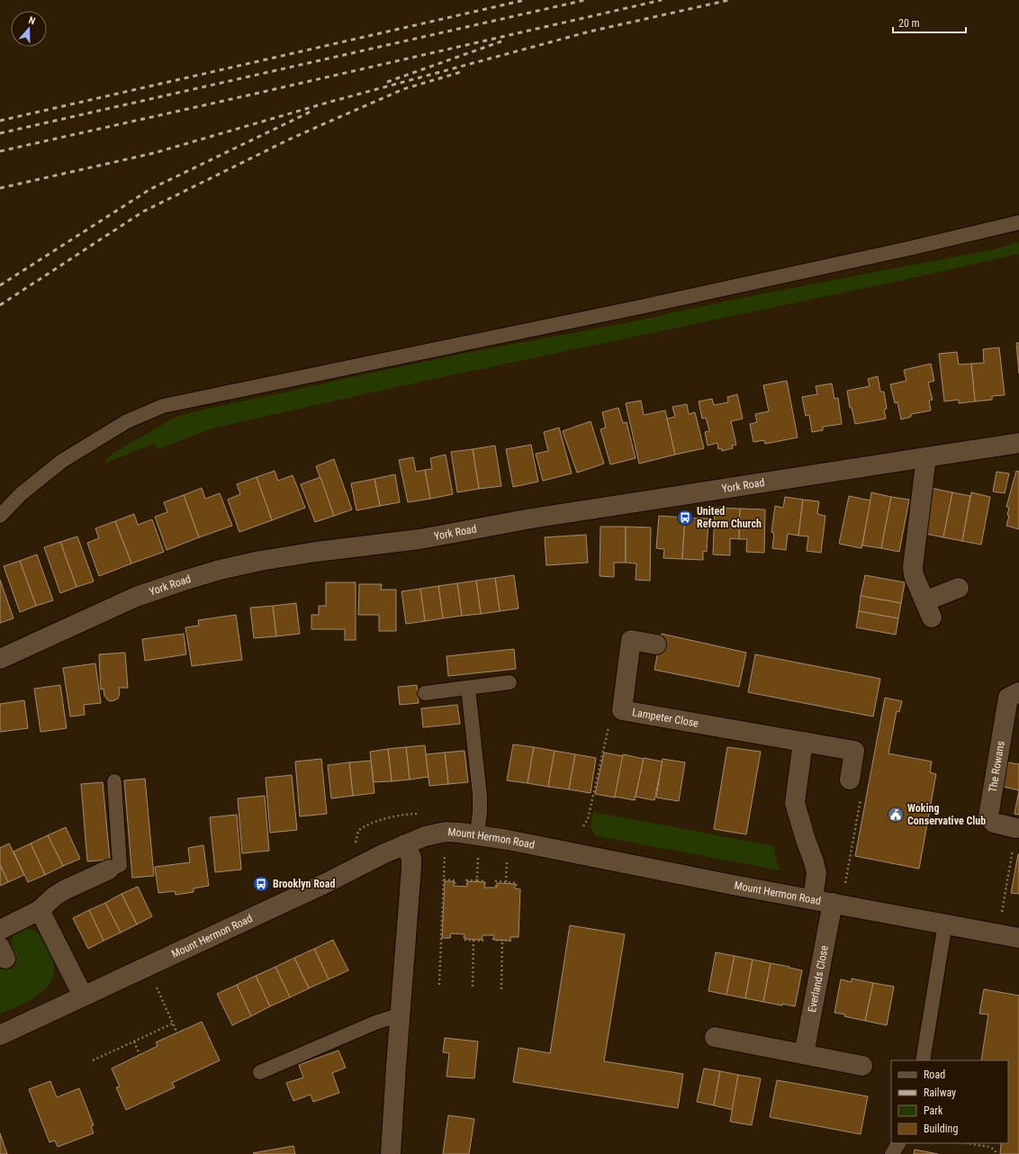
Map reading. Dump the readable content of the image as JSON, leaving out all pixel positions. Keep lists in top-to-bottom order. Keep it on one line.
{"streets":{"street":["York Road","Lampeter Close","The Rowans","Mount Hermon Road","Everlands Close"]},"crossings":[["Mount Hermon Road","Everlands Close"]],"places":{"bus stop":["United Reform Church","Brooklyn Road"],"public building":["Woking Conservative Club"]},"legend":["Road","Railway","Park","Building"],"scale_bar":"20 m","north":"top"}
